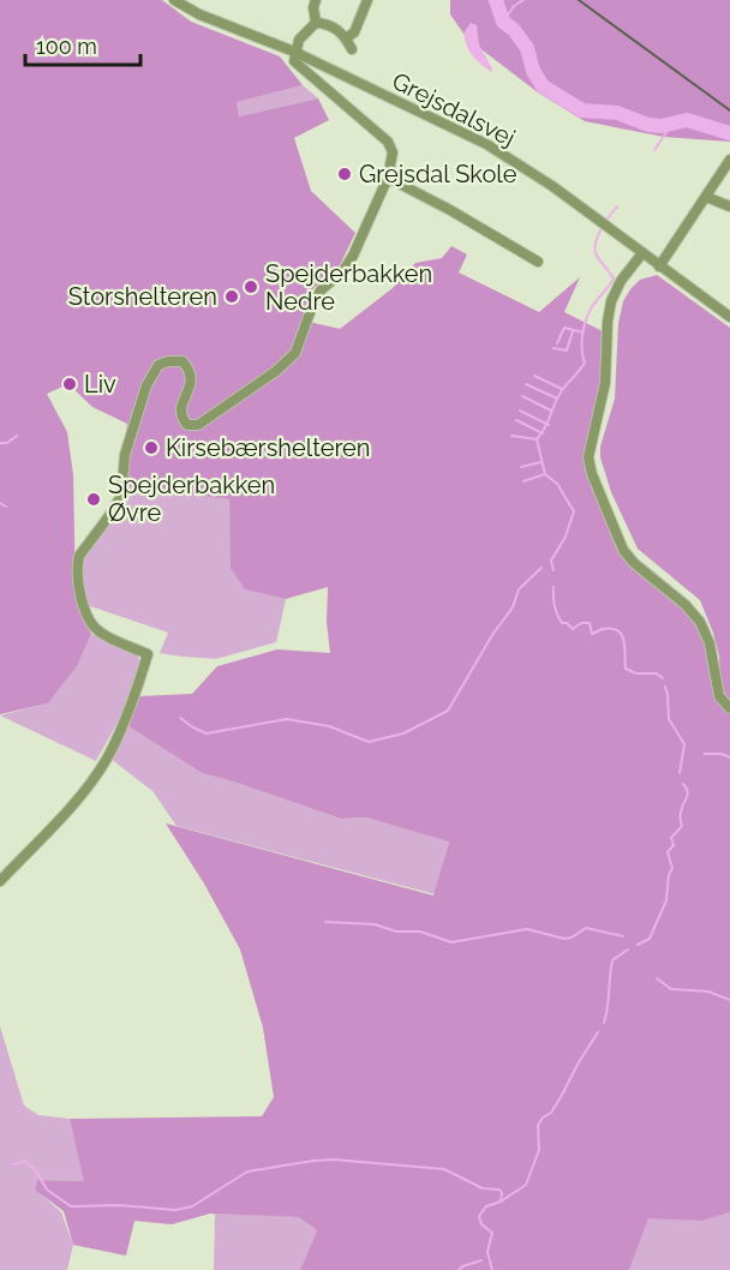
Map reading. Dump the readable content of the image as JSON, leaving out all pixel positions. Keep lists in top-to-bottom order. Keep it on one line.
{"streets":{"street":["Grejsdalsvej"]},"places":["Grejsdal Skole","Spejderbakken Nedre","Storshelteren","Liv","Kirsebærshelteren","Spejderbakken Øvre"],"scale_bar":"100 m"}
